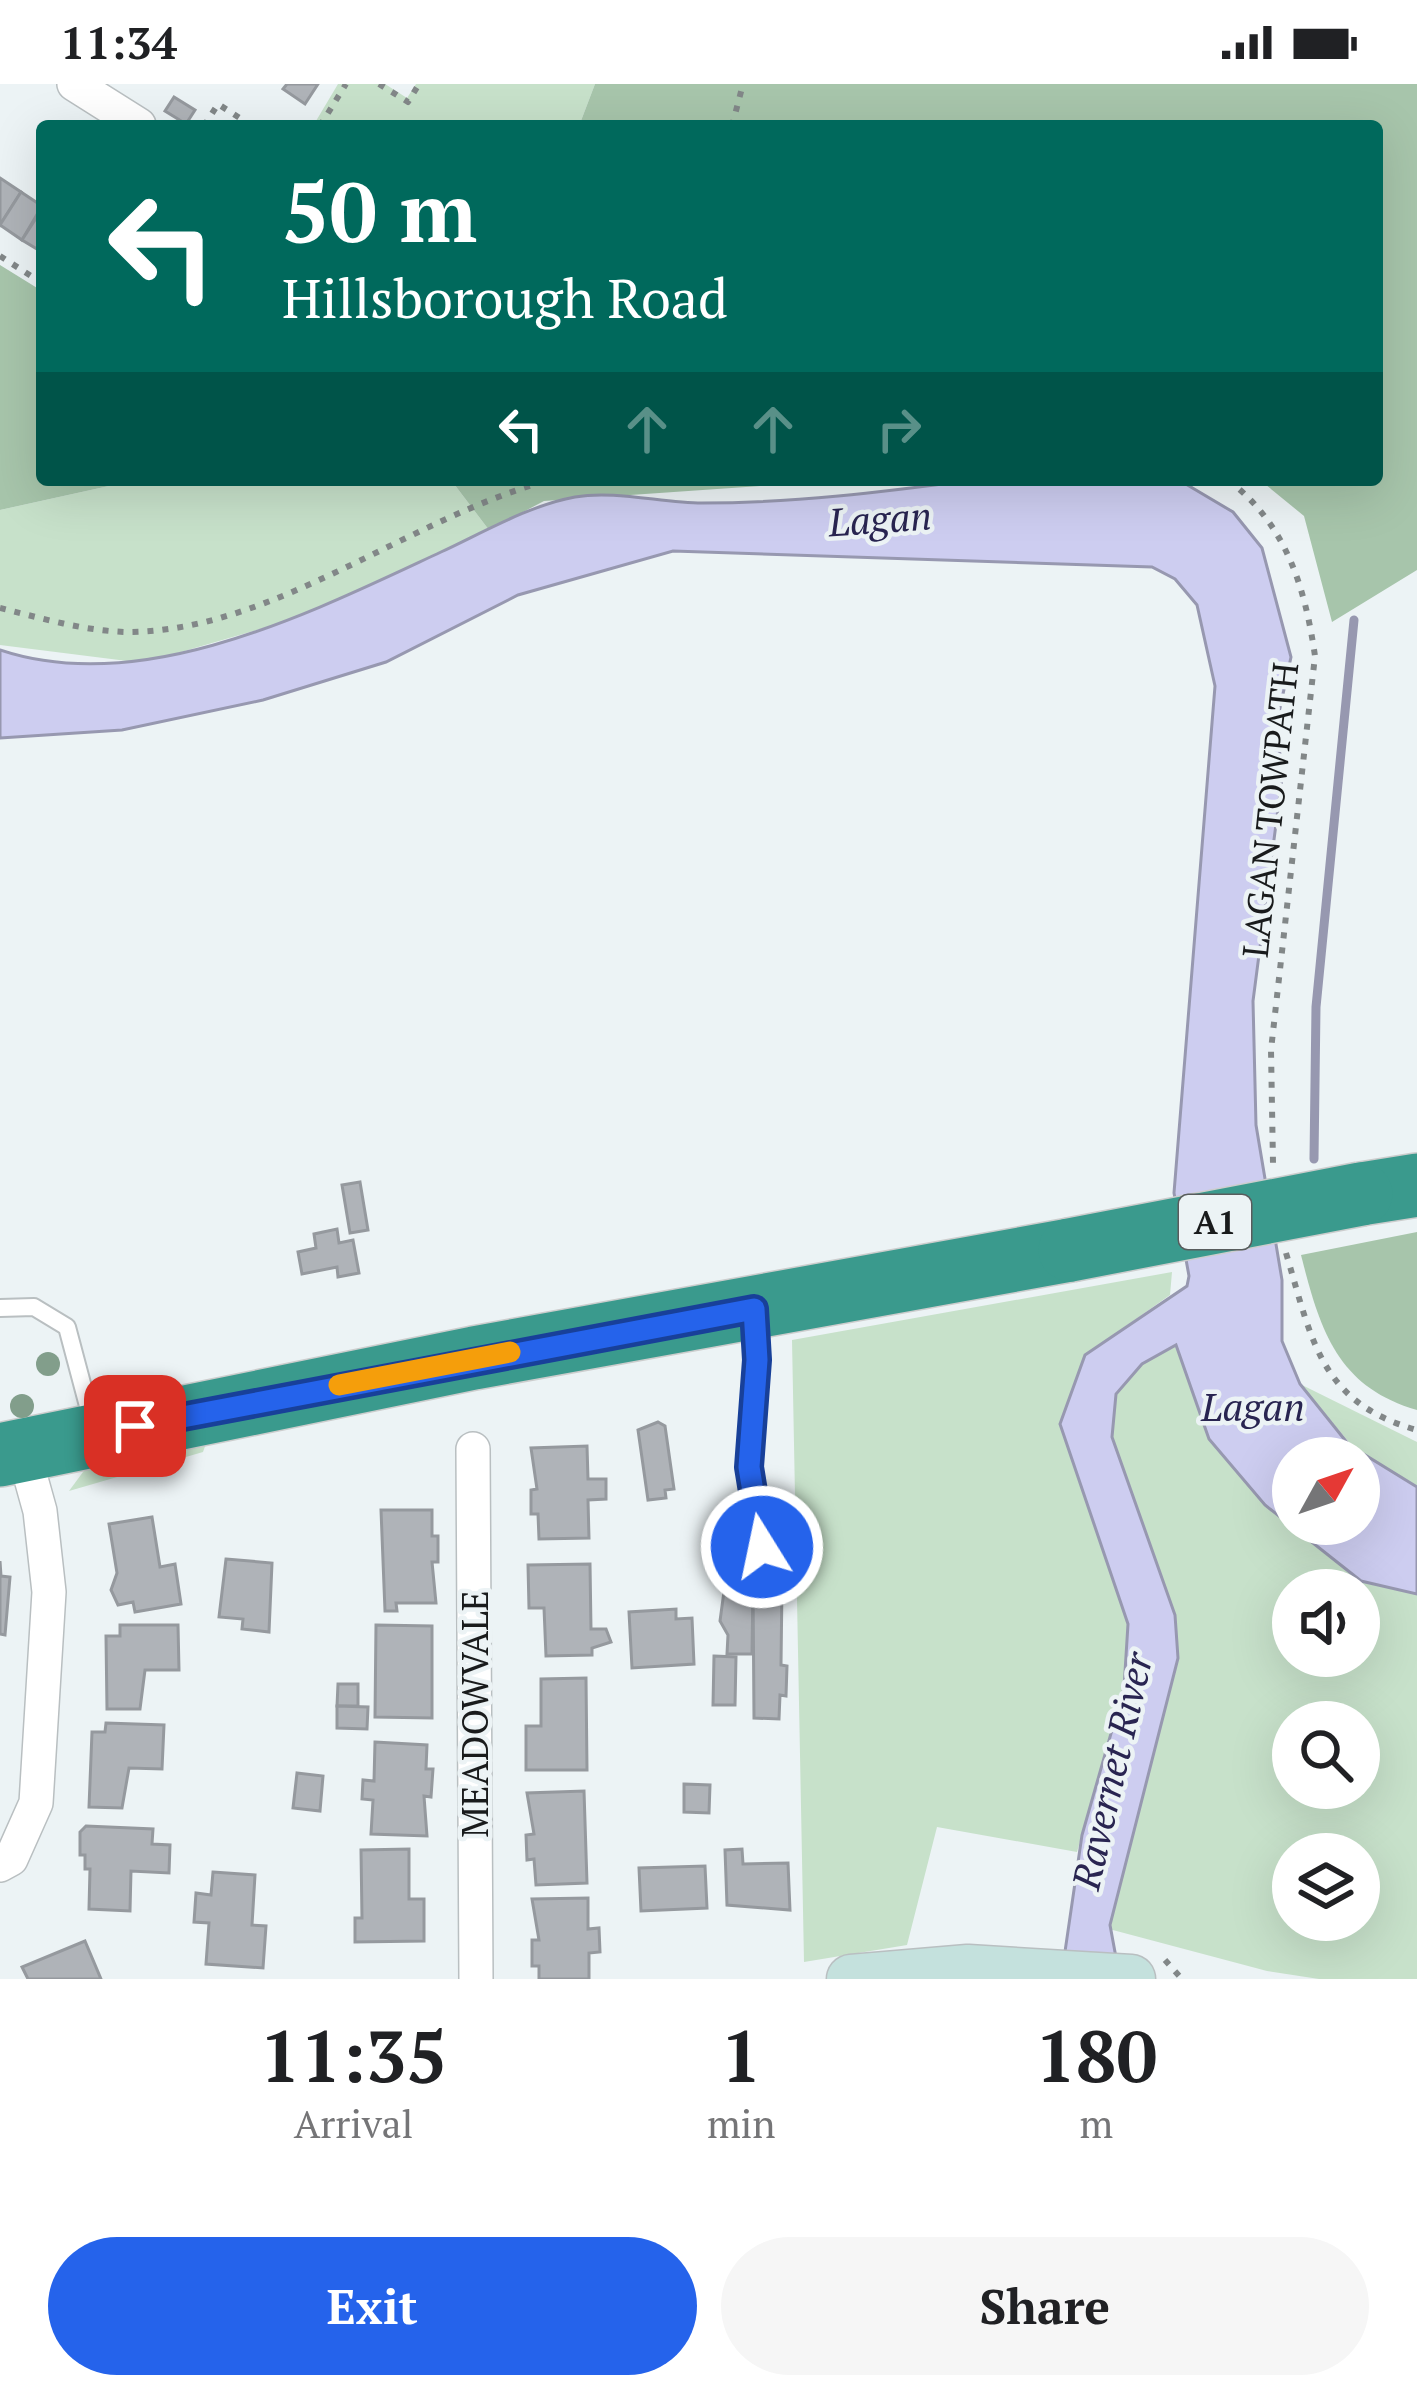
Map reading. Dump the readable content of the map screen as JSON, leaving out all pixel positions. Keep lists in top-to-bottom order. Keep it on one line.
{"streets":{"highway":["A1"],"street":["MEADOWVALE"],"path":["LAGAN TOWPATH"]},"water":["Lagan","Ravernet River"],"north":"top right","page":{"status":"11:34","turn":["50 m","Hillsborough Road"],"eta":["11:35","Arrival","1","min","180","m"],"buttons":["Exit","Share"]}}
